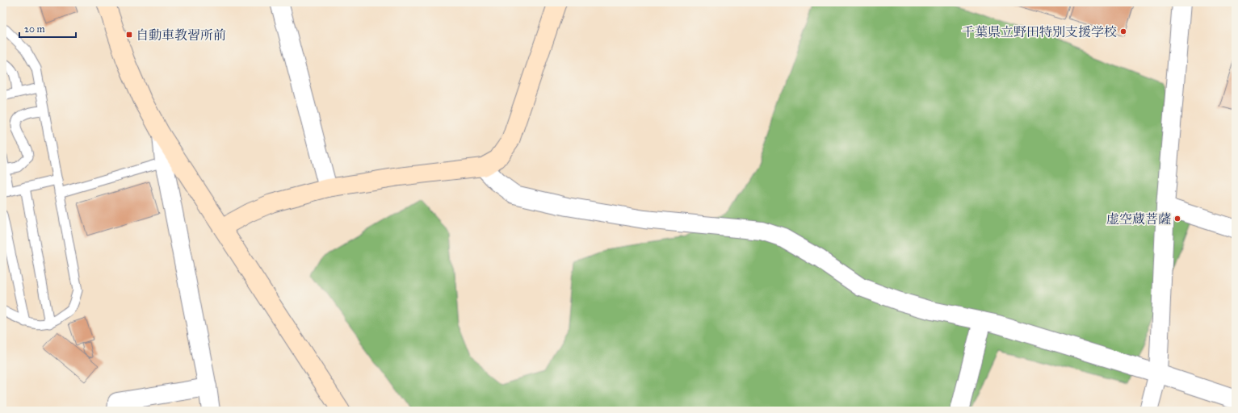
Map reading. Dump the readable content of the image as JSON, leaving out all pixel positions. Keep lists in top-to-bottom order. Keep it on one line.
{"places":{"other":["千葉県立野田特別支援学校","虚空蔵菩薩"],"transit":["自動車教習所前"]},"scale_bar":"20 m"}
